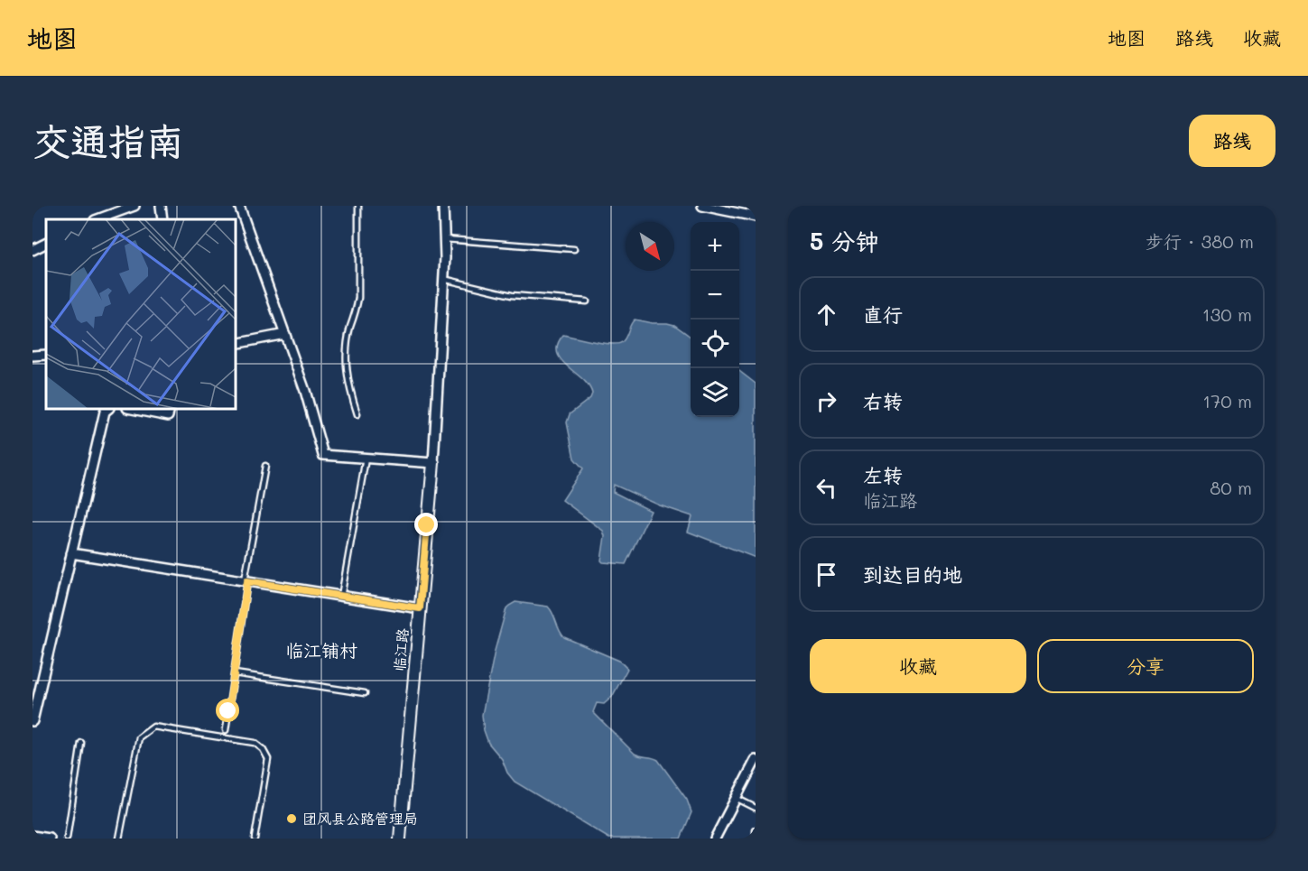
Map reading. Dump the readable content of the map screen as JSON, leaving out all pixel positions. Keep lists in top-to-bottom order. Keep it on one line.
{"streets":{"street":["临江路"]},"districts":["临江铺村"],"places":["团风县公路管理局"],"north":"bottom right","page":{"header":"地图","nav":["地图","路线","收藏"],"buttons":["路线",["收藏","分享"]],"title":"交通指南","heading":["5 分钟","步行 · 380 m"],"map_buttons":["+","−"],"list":[["直行","130 m"],["右转","170 m"],["左转","临江路","80 m"],"到达目的地"]}}
